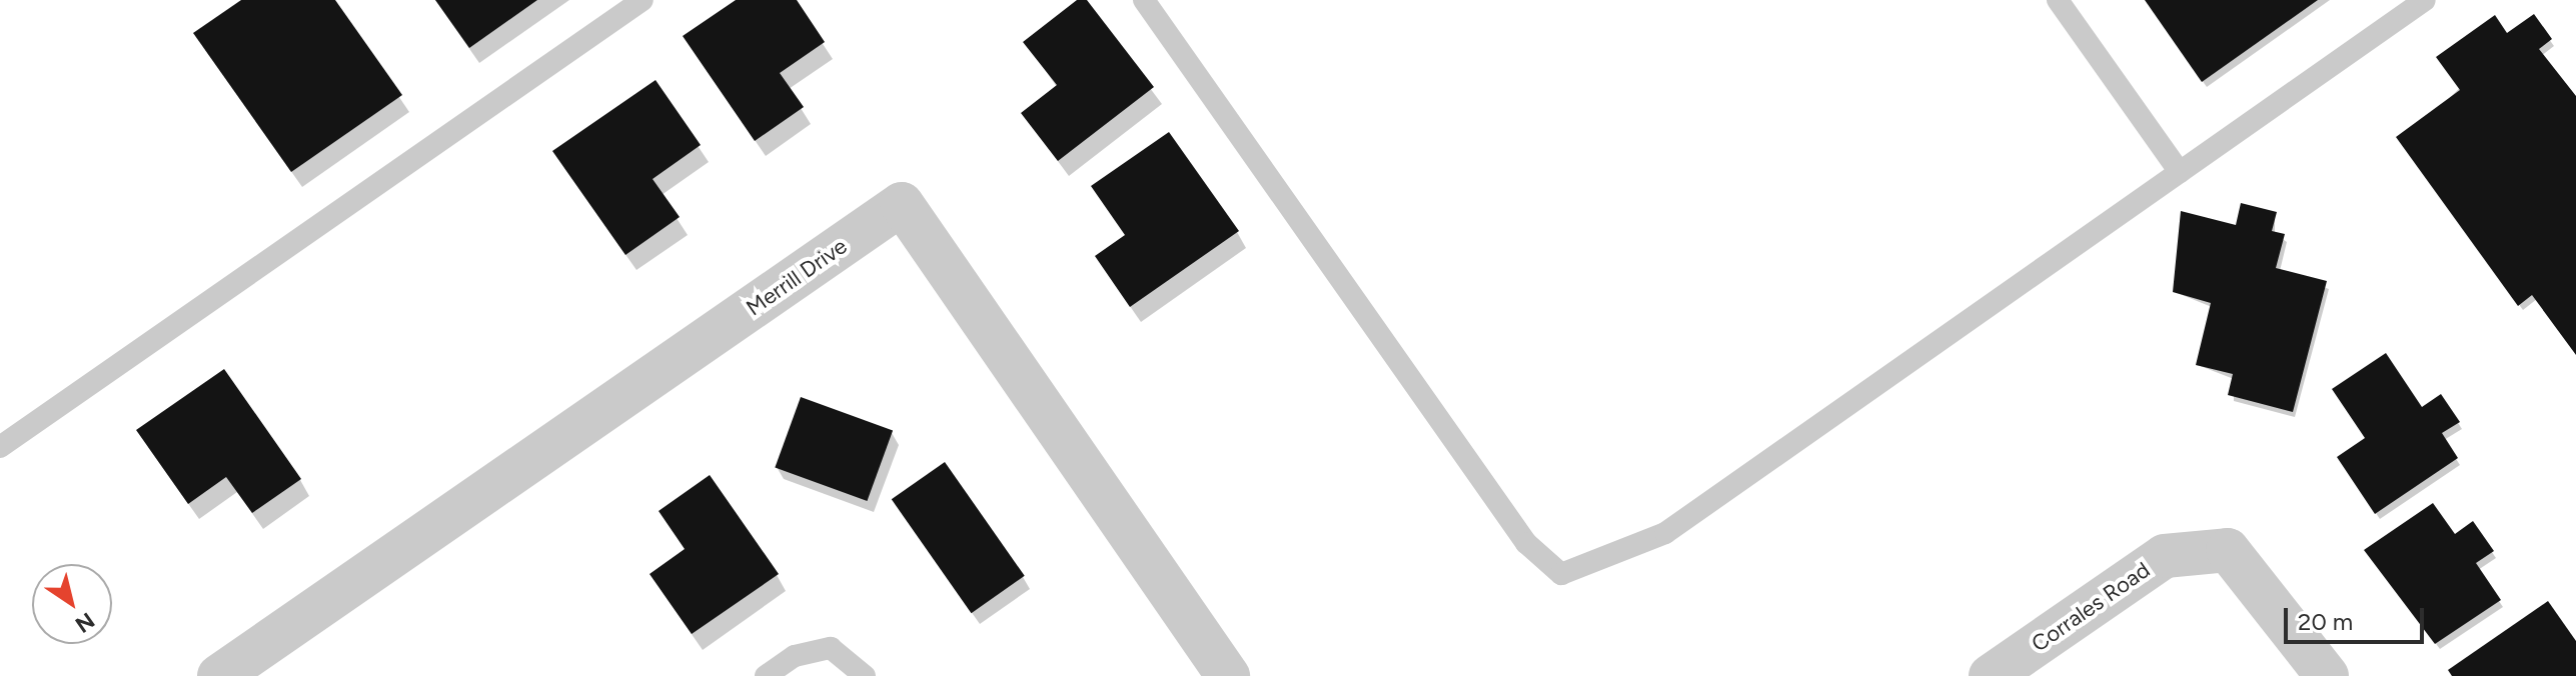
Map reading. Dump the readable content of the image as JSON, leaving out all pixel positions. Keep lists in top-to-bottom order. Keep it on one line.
{"streets":{"street":["Merrill Drive","Corrales Road"]},"scale_bar":"20 m","north":"bottom right"}
